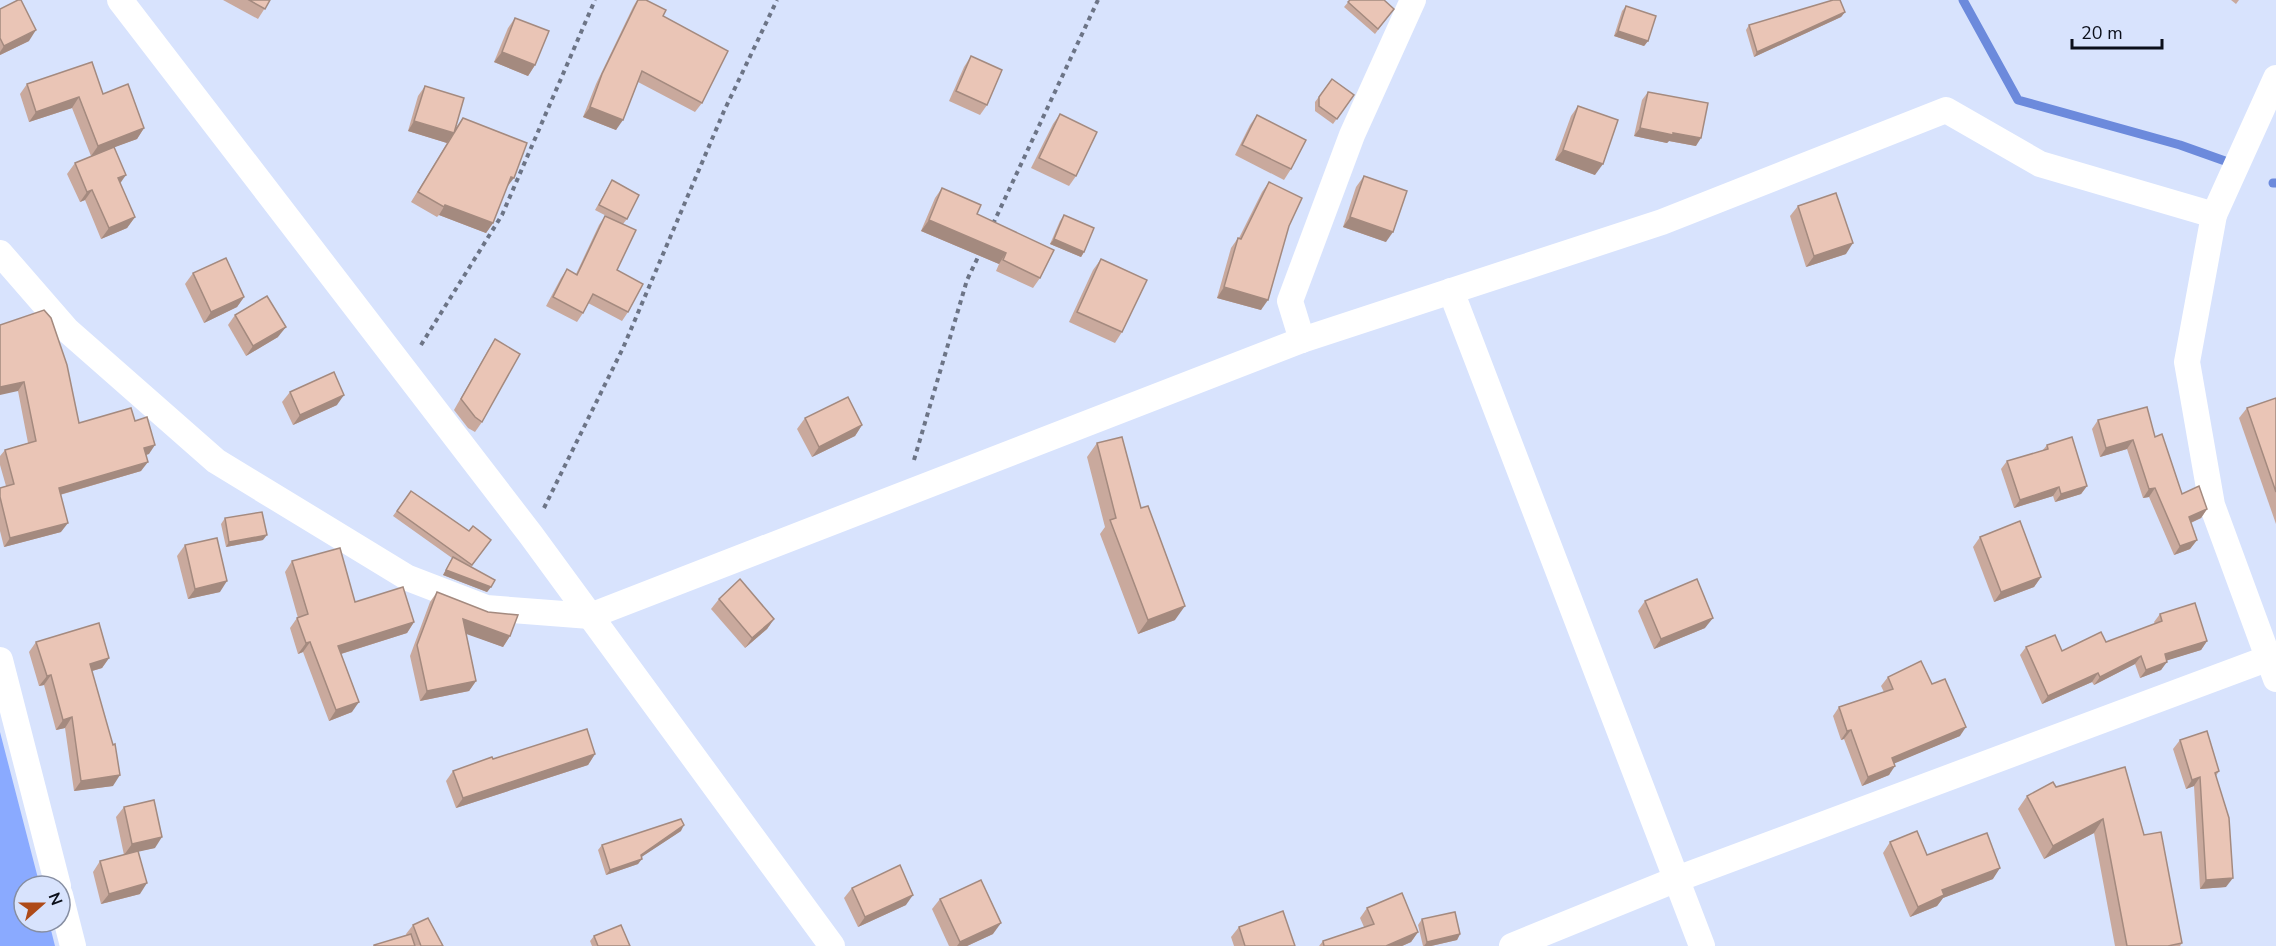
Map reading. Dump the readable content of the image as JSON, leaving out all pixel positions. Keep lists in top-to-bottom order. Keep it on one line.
{"scale_bar":"20 m","north":"right"}
